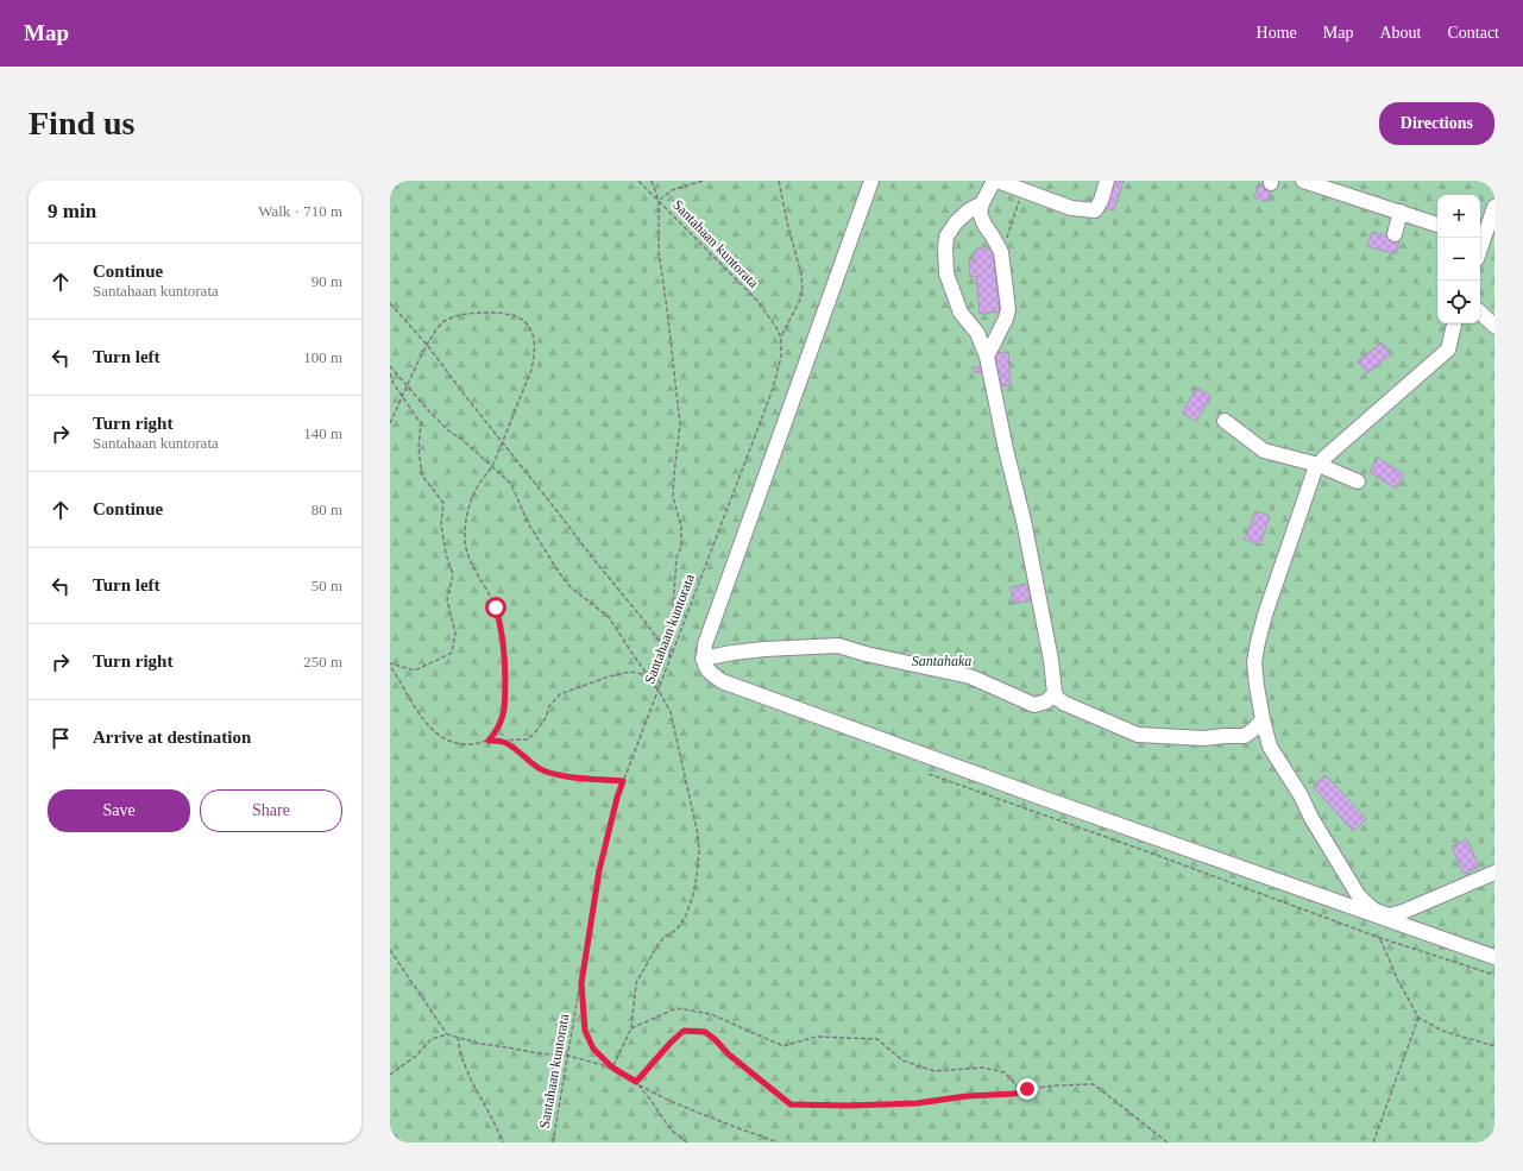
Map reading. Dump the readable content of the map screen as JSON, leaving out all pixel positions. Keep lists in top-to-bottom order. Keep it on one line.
{"streets":{"path":["Santahaan kuntorata"]},"parks":["Santahaka"],"page":{"header":"Map","nav":["Home","Map","About","Contact"],"buttons":["Directions",["Save","Share"]],"title":"Find us","heading":["9 min","Walk · 710 m"],"map_buttons":["+","−"],"list":[["Continue","Santahaan kuntorata","90 m"],["Turn left","100 m"],["Turn right","Santahaan kuntorata","140 m"],["Continue","80 m"],["Turn left","50 m"],["Turn right","250 m"],"Arrive at destination"]}}
